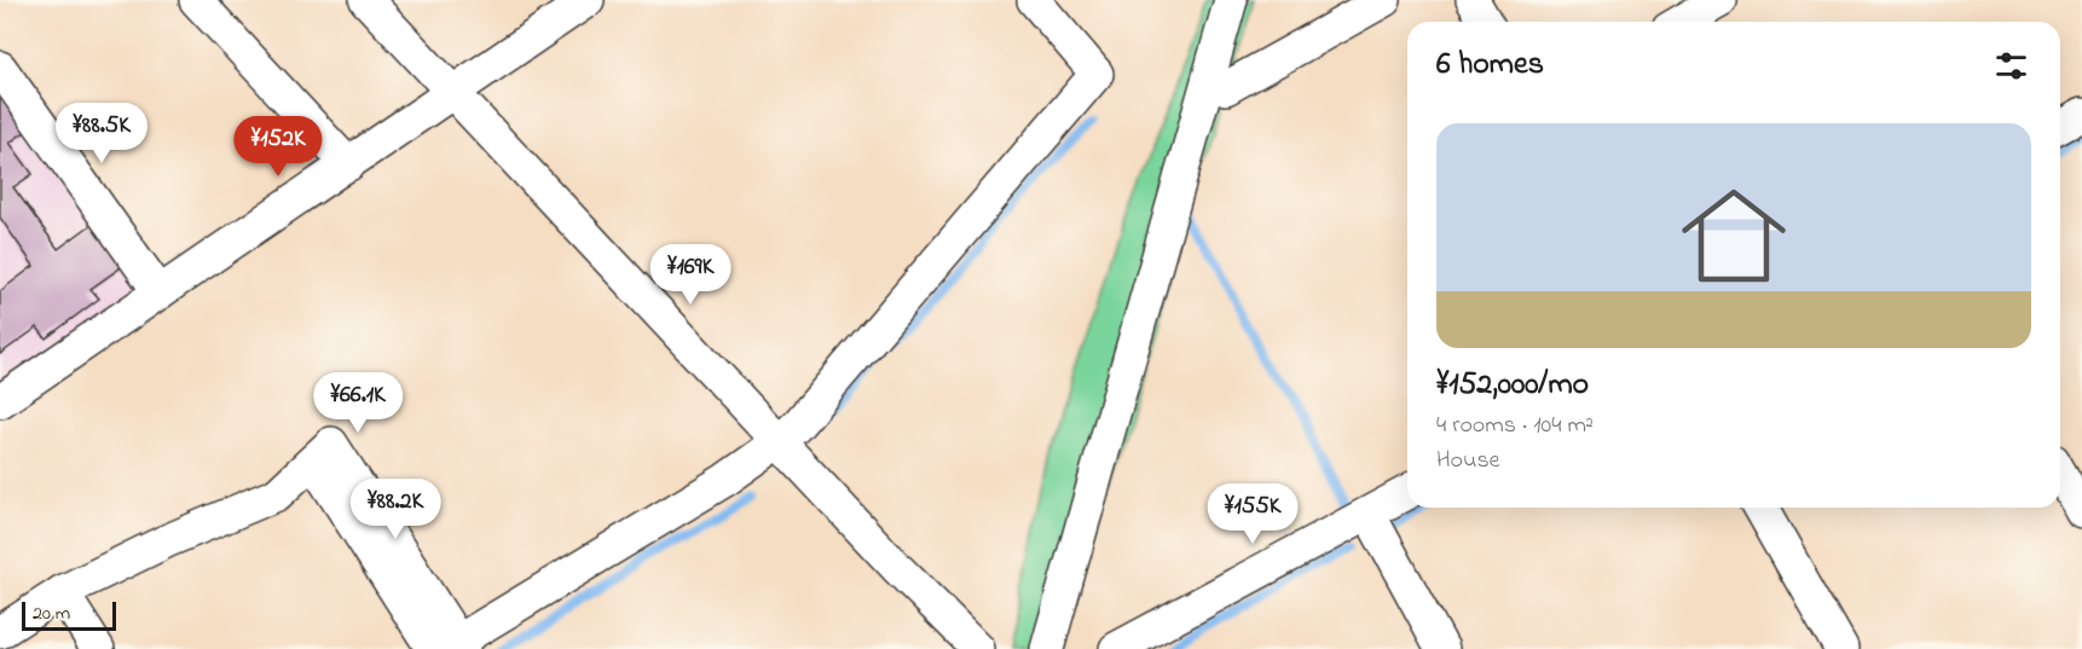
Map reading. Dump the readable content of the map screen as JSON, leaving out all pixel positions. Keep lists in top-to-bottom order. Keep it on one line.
{"scale_bar":"20 m","page":{"heading":"6 homes","price":["¥88.5K","¥152K","¥169K","¥66.1K","¥88.2K","¥155K"],"list":[{"name":"¥152,000/mo","note":"4 rooms · 104 m² · House"}],"scale":"20 m"}}
